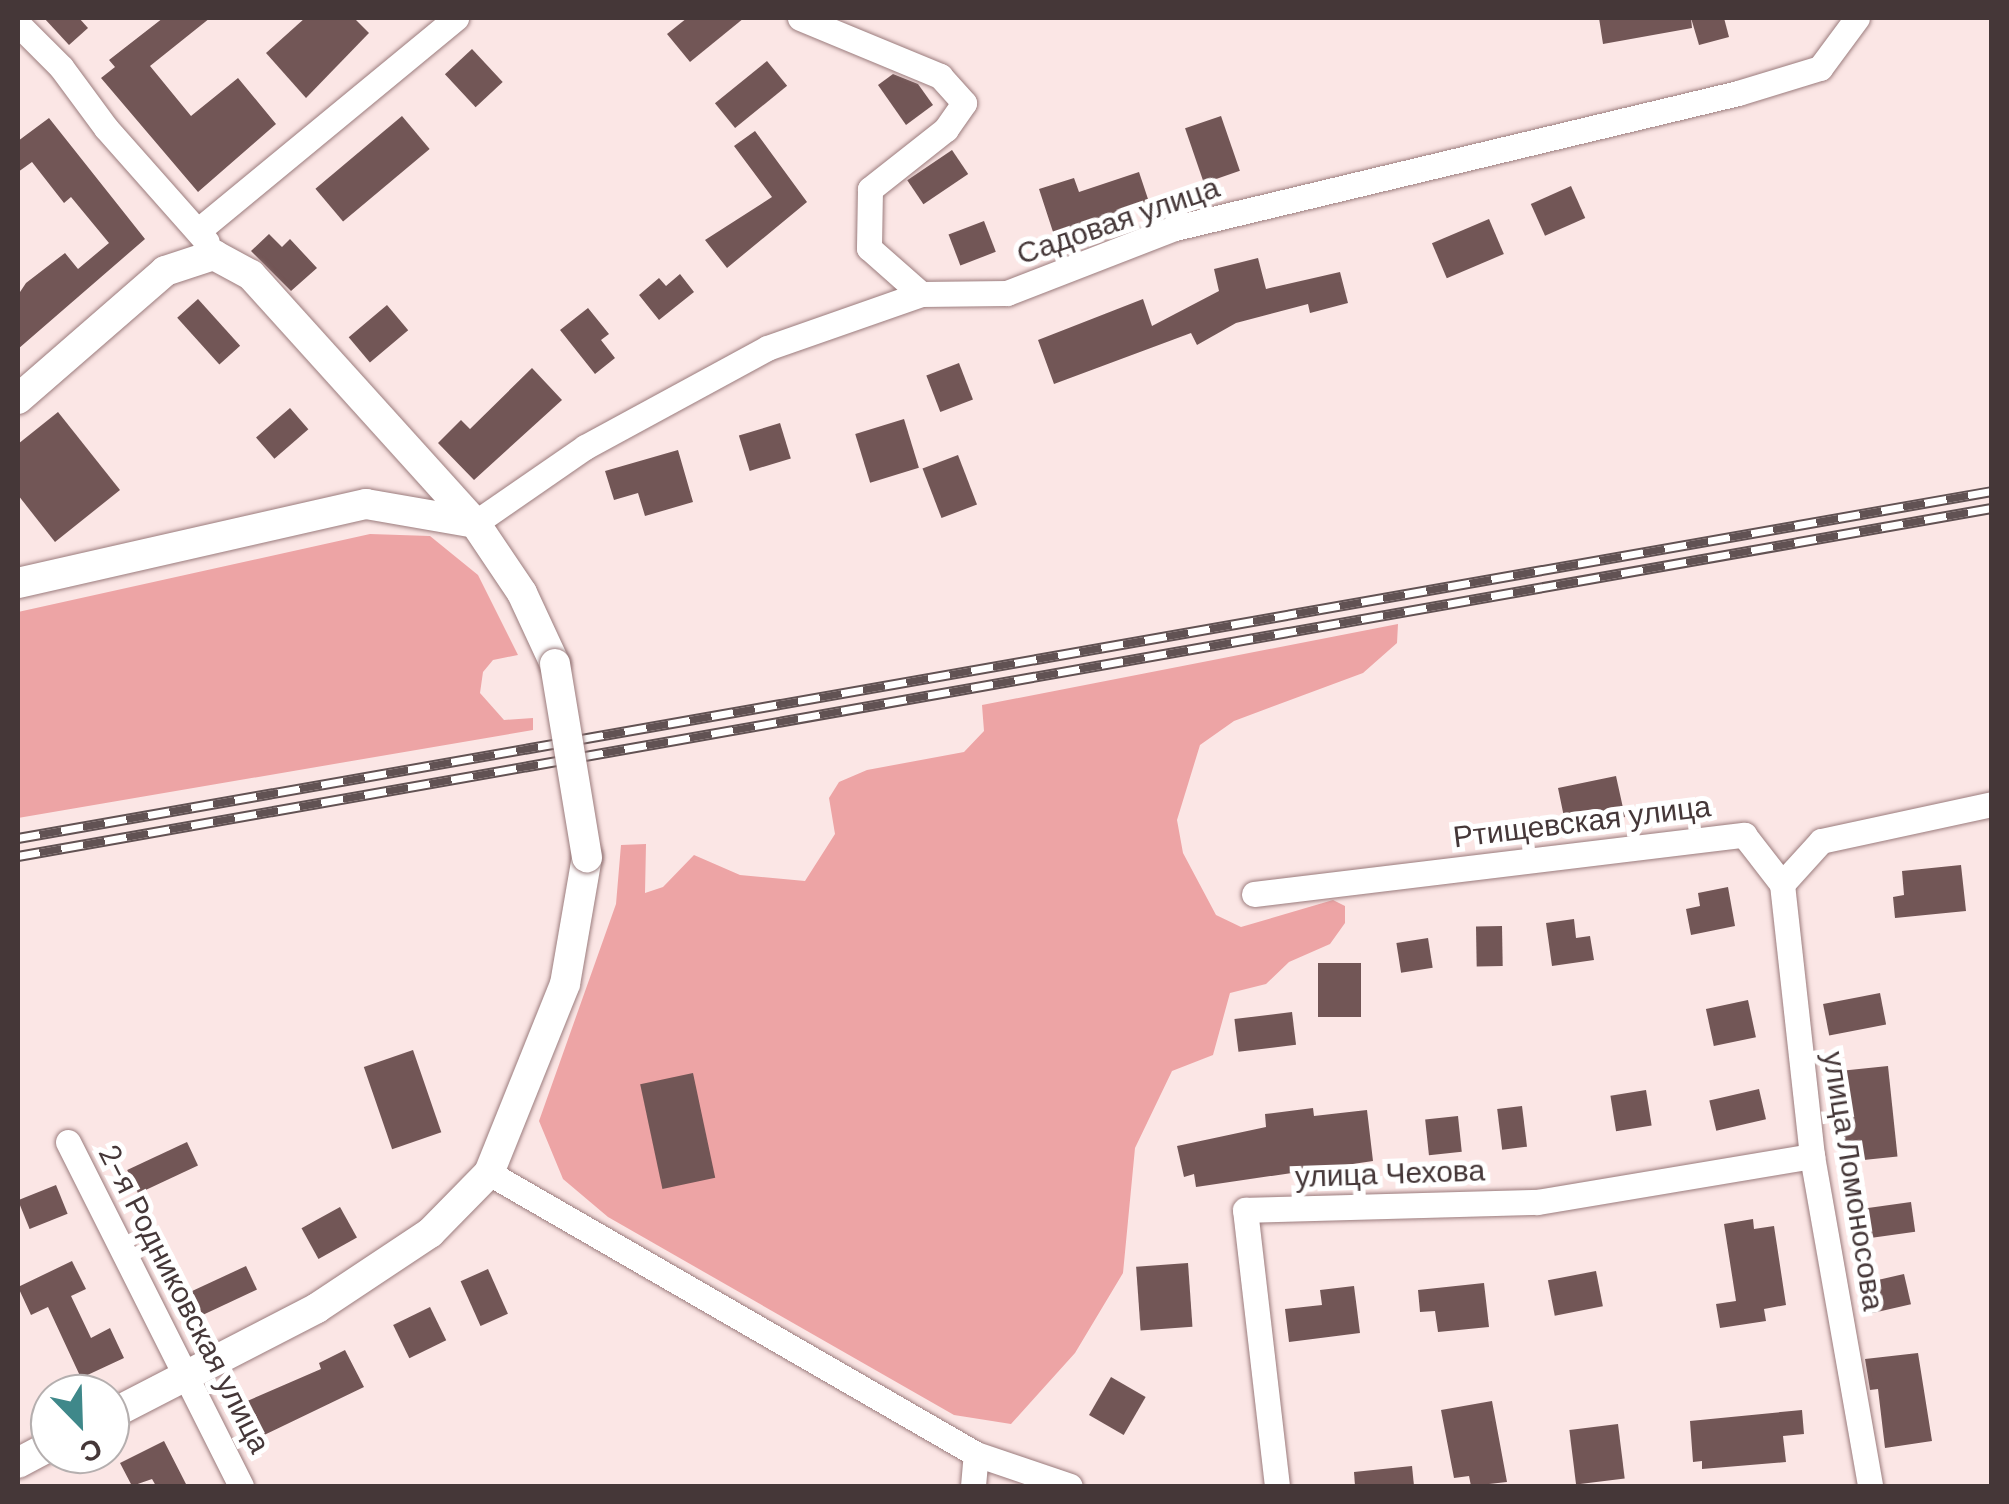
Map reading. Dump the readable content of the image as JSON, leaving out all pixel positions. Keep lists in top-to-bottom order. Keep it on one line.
{"streets":{"street":["Садовая улица","Ртищевская улица","улица Чехова","улица Ломоносова","2-я Родниковская улица"]},"crossings":[["Ртищевская улица","улица Ломоносова"],["улица Чехова","улица Ломоносова"]],"north":"bottom right"}
